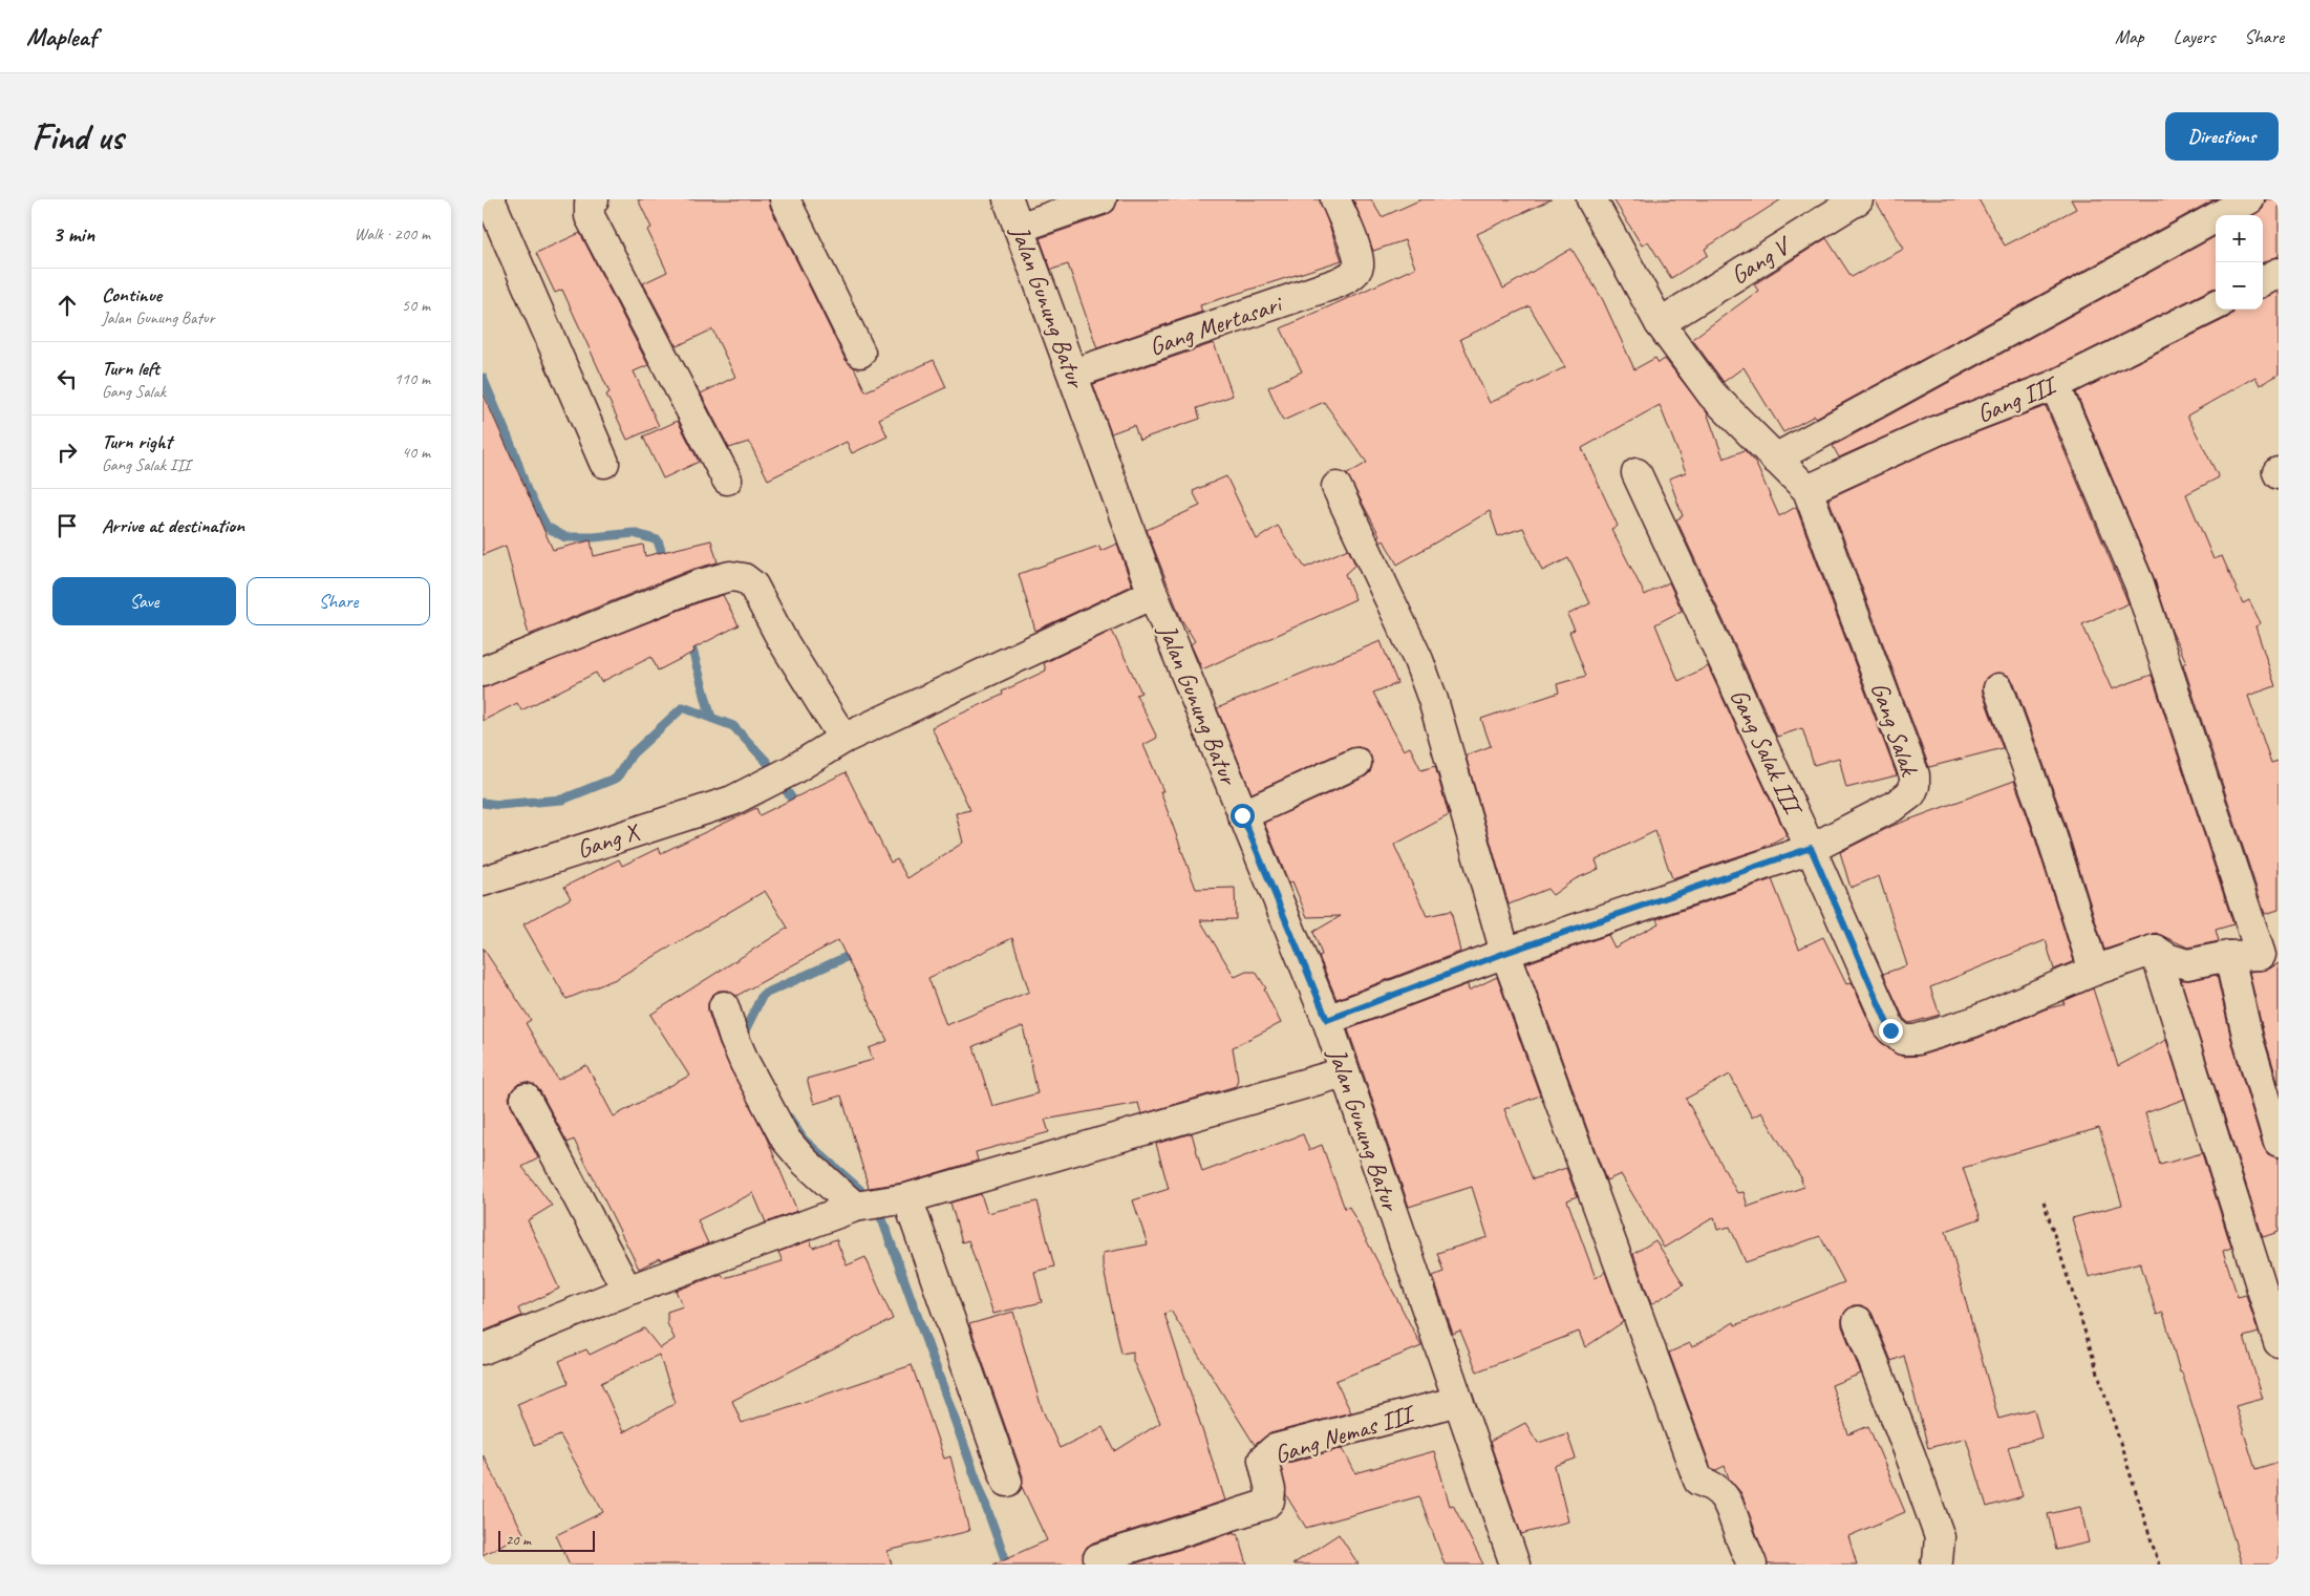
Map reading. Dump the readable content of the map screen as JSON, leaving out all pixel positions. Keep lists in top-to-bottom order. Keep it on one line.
{"streets":{"street":["Gang V","Jalan Gunung Batur","Gang Mertasari","Gang III","Gang Salak","Gang Salak III","Gang X","Gang Nemas III"]},"crossings":[["Gang V","Gang Salak"],["Jalan Gunung Batur","Gang Mertasari"],["Jalan Gunung Batur","Gang Salak"],["Jalan Gunung Batur","Gang X"],["Jalan Gunung Batur","Gang Nemas III"],["Gang III","Gang Salak"],["Gang Salak","Gang Salak III"]],"scale_bar":"20 m","page":{"header":"Mapleaf","nav":["Map","Layers","Share"],"buttons":["Directions",["Save","Share"]],"title":"Find us","heading":["3 min","Walk · 200 m"],"map_buttons":["+","−"],"list":[["Continue","Jalan Gunung Batur","50 m"],["Turn left","Gang Salak","110 m"],["Turn right","Gang Salak III","40 m"],"Arrive at destination"],"scale":"20 m"}}
